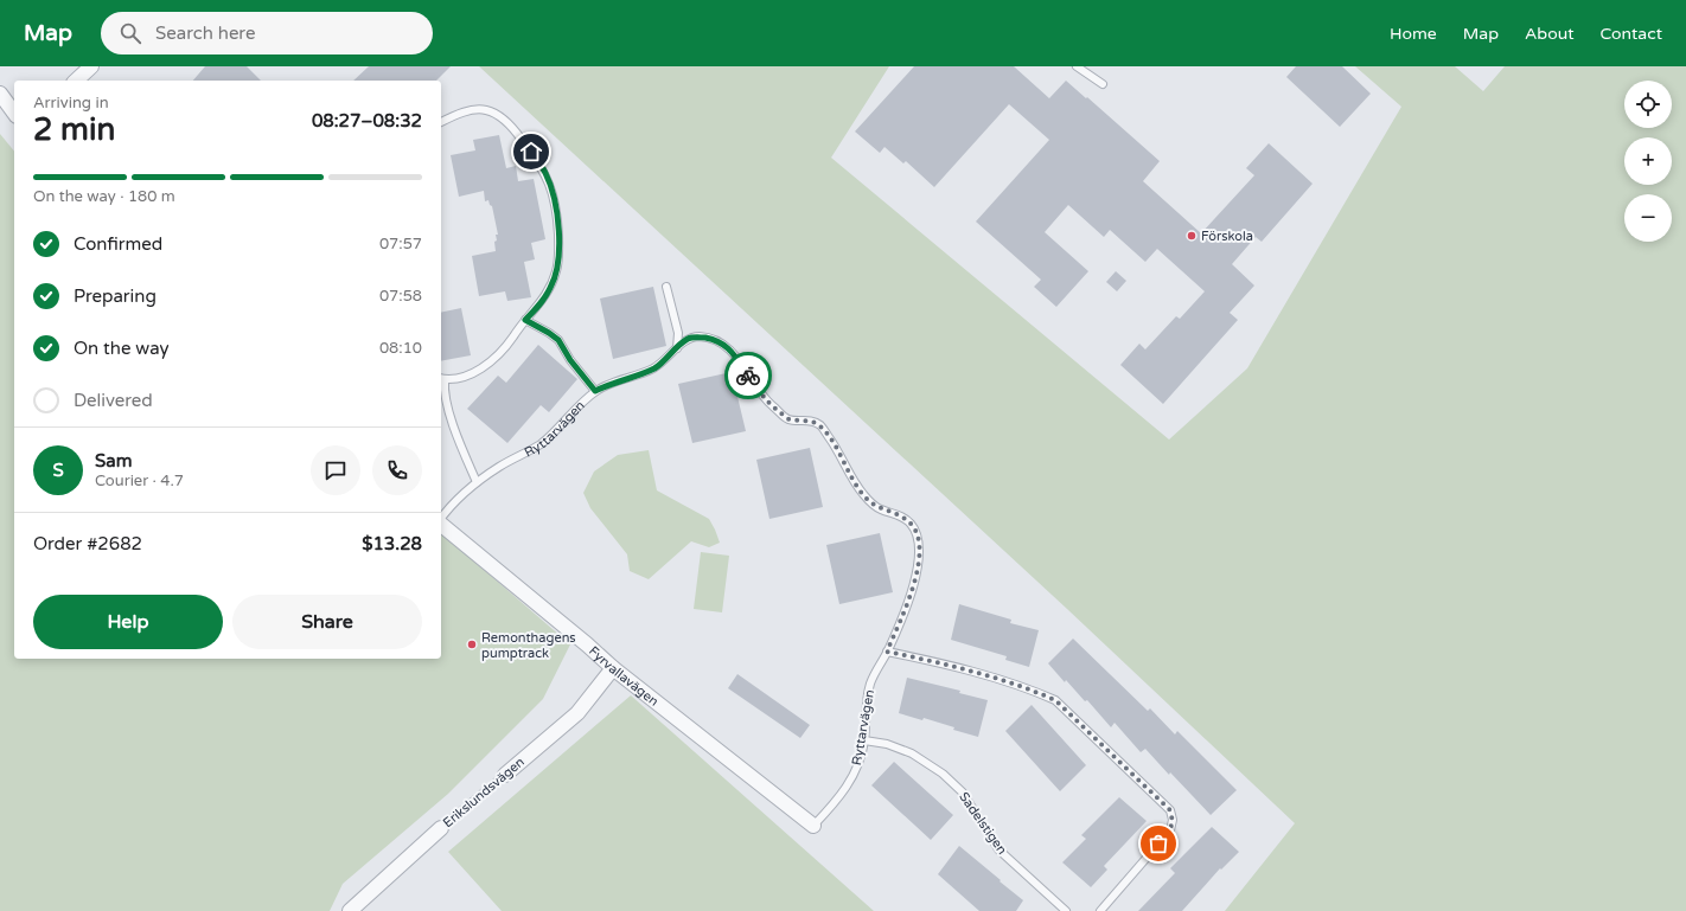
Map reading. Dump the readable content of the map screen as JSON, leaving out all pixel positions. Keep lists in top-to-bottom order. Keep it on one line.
{"streets":{"street":["Fyrvallavägen","Erikslundsvägen"],"lane":["Ryttarvägen","Sadelstigen"]},"crossings":[["Ryttarvägen","Fyrvallavägen"],["Ryttarvägen","Sadelstigen"],["Fyrvallavägen","Erikslundsvägen"]],"places":["Förskola","Remonthagens pumptrack"],"page":{"header":"Map","search":"Search here","nav":["Home","Map","About","Contact"],"map_buttons":["+","−"],"heading":["2 min","Arriving in","08:27–08:32"],"panel":["Sam","Courier · 4.7","Order #2682","$13.28"],"bar":"On the way · 180 m","list":[["Confirmed","07:57"],["Preparing","07:58"],["On the way","08:10"],"Delivered"],"round":"S","buttons":["Help","Share"]}}
